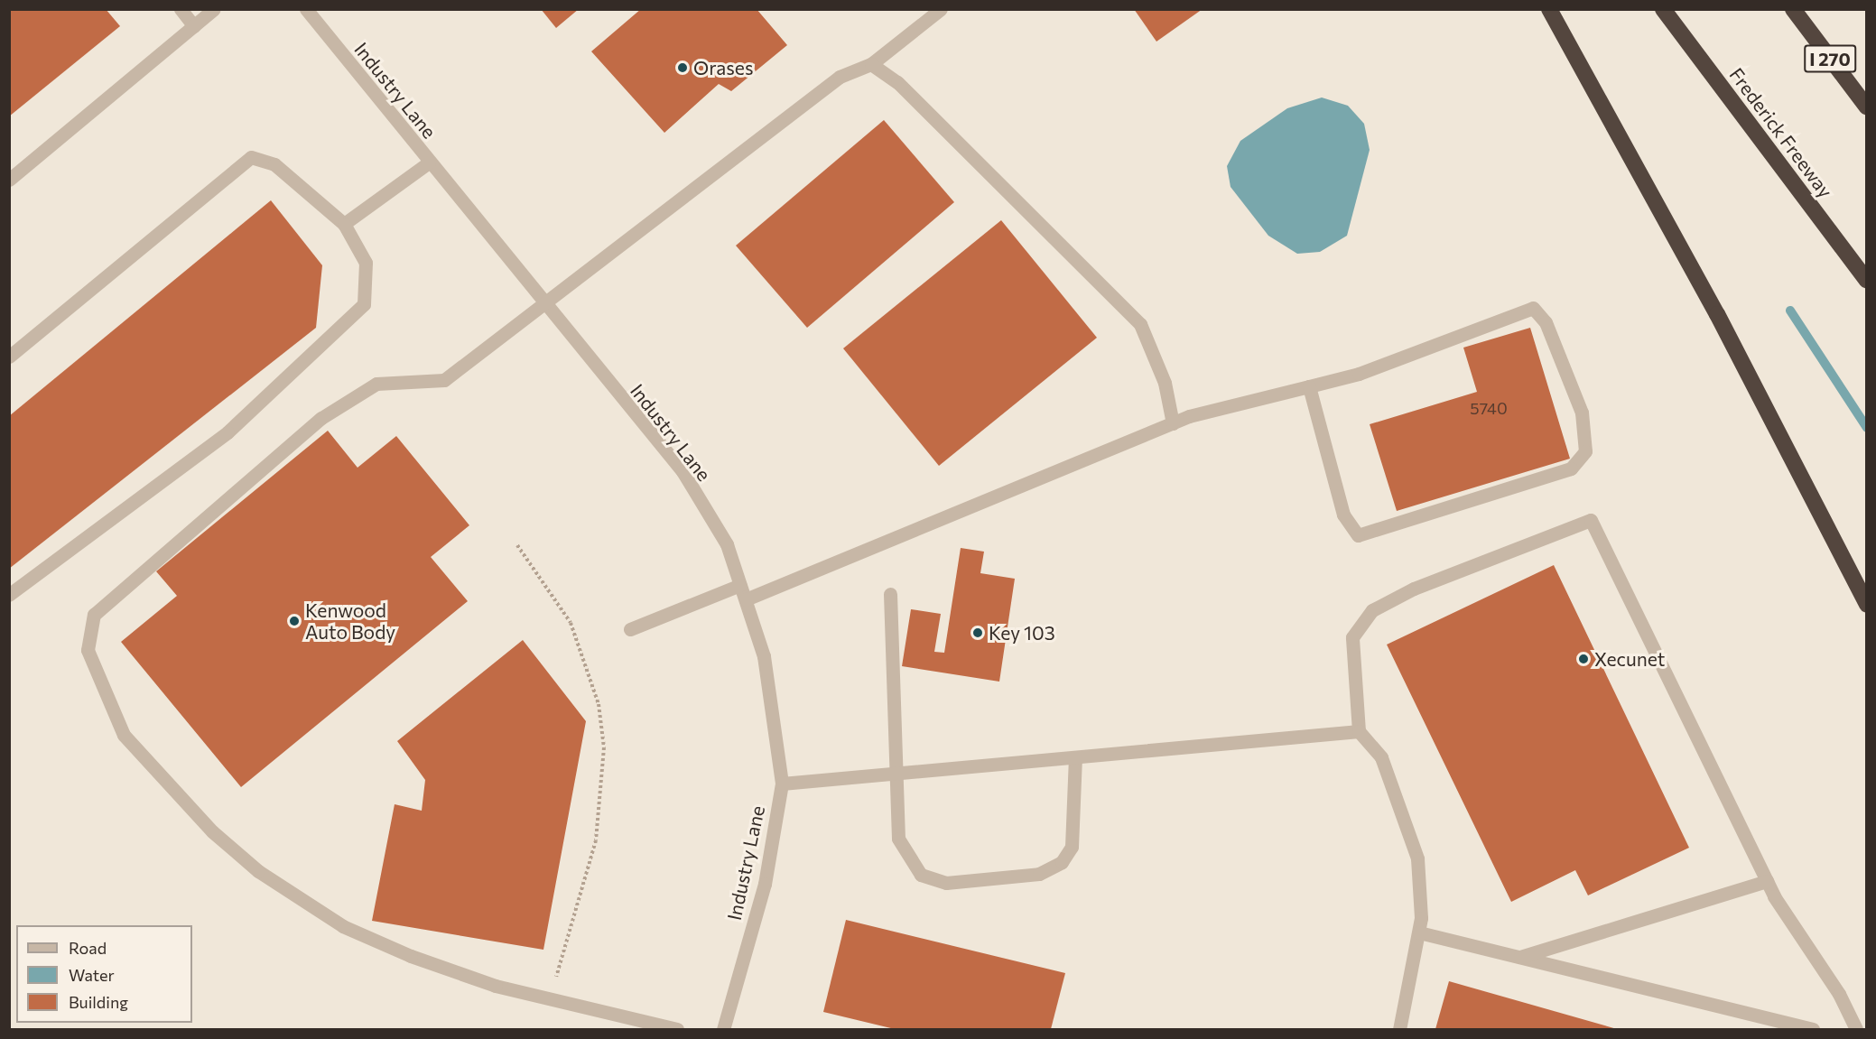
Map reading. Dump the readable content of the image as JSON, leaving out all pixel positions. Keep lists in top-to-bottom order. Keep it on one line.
{"streets":{"highway":["I 270","Frederick Freeway"],"street":["Industry Lane"]},"places":["Orases","Kenwood Auto Body","Key 103","Xecunet"],"house_numbers":["5740"],"legend":["Road","Water","Building"]}
